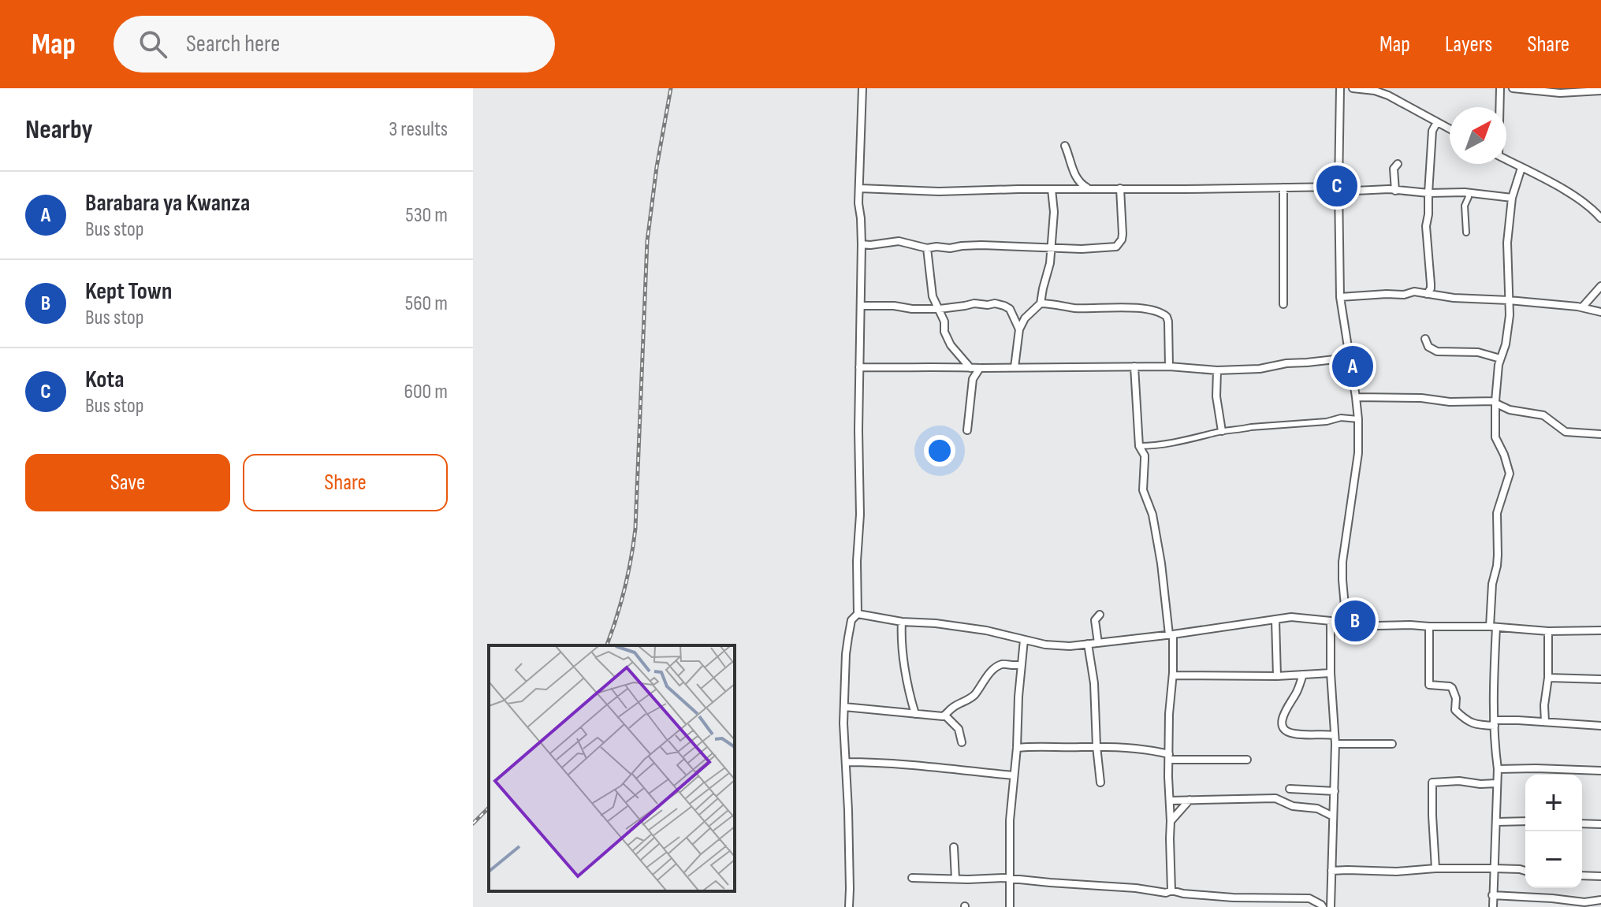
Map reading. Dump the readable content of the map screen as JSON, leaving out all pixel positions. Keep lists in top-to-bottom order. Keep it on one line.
{"north":"top right","page":{"header":"Map","search":"Search here","nav":["Map","Layers","Share"],"heading":["Nearby","3 results"],"pins":["C","A","B"],"list":[{"mark":"A","name":"Barabara ya Kwanza","note":"Bus stop","value":"530 m"},{"mark":"B","name":"Kept Town","note":"Bus stop","value":"560 m"},{"mark":"C","name":"Kota","note":"Bus stop","value":"600 m"}],"buttons":["Save","Share"],"map_buttons":["+","−"]}}
